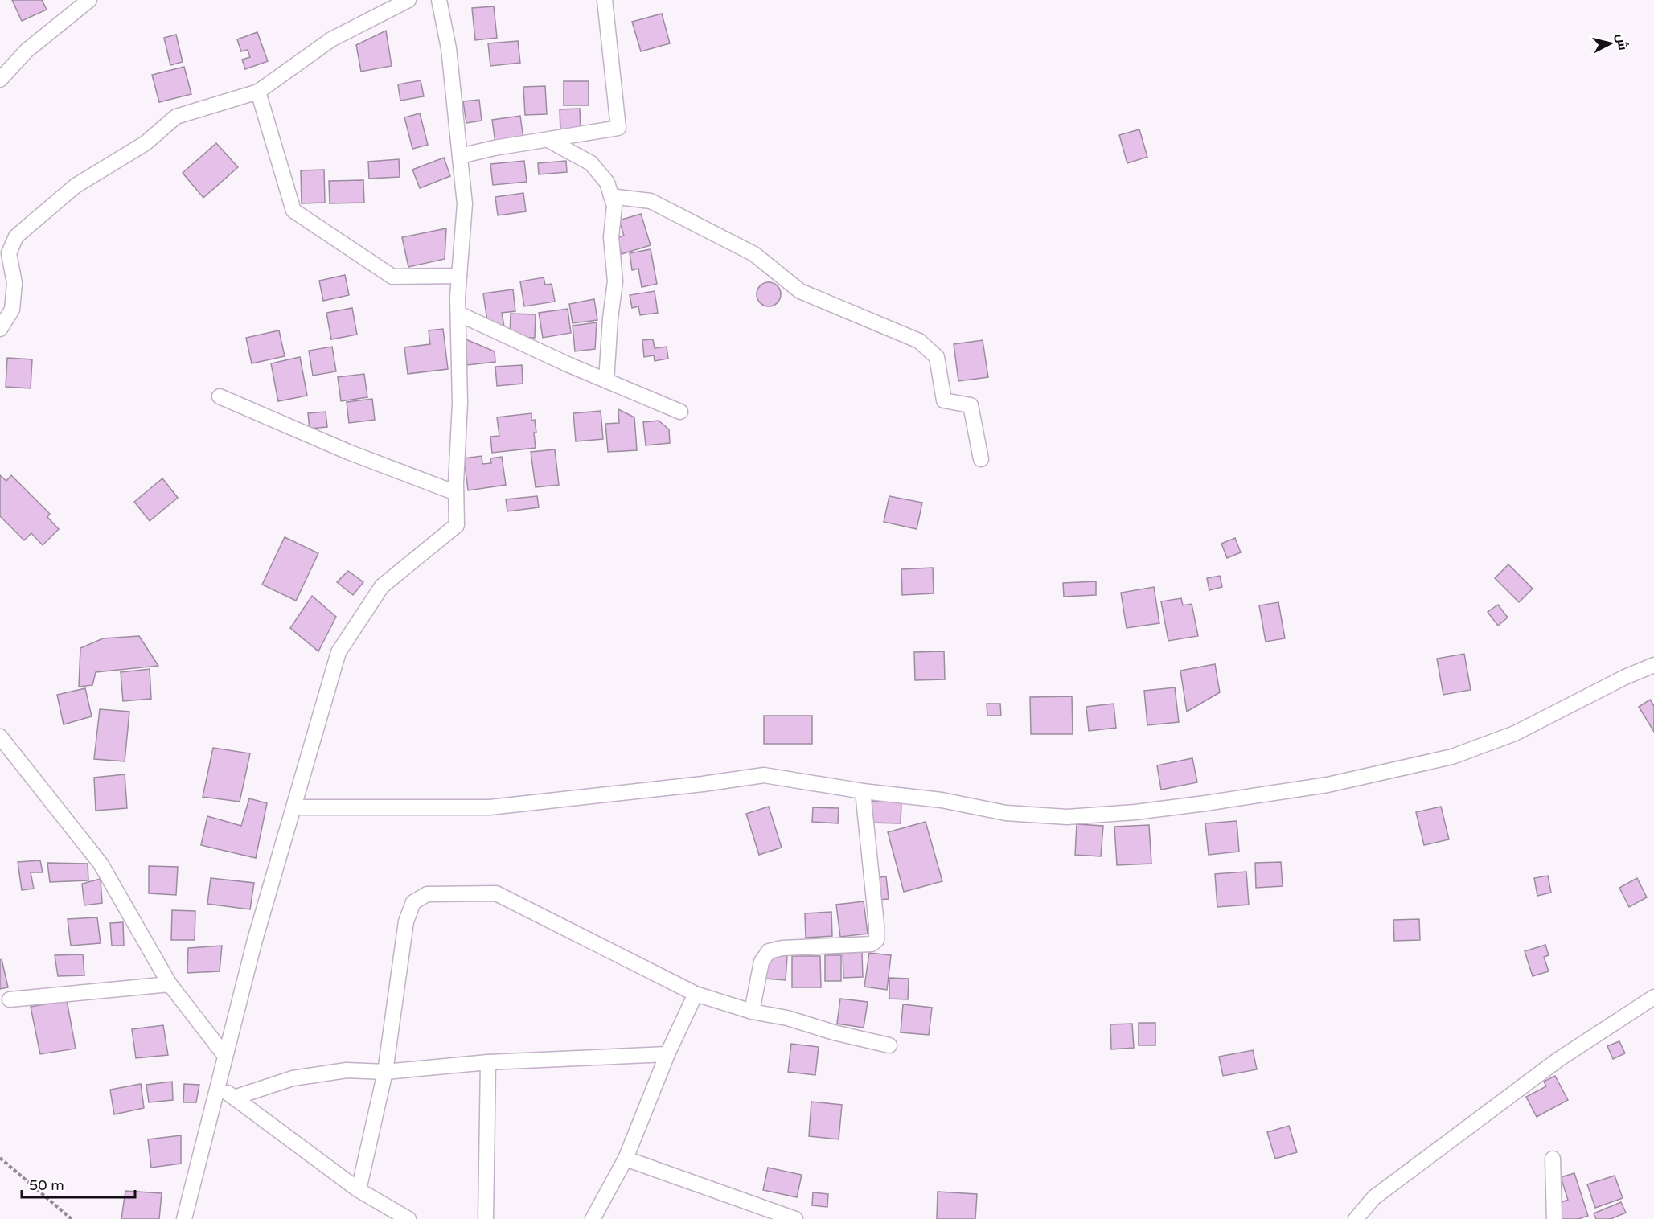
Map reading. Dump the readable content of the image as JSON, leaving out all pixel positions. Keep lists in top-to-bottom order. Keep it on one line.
{"scale_bar":"50 m","north":"right"}
